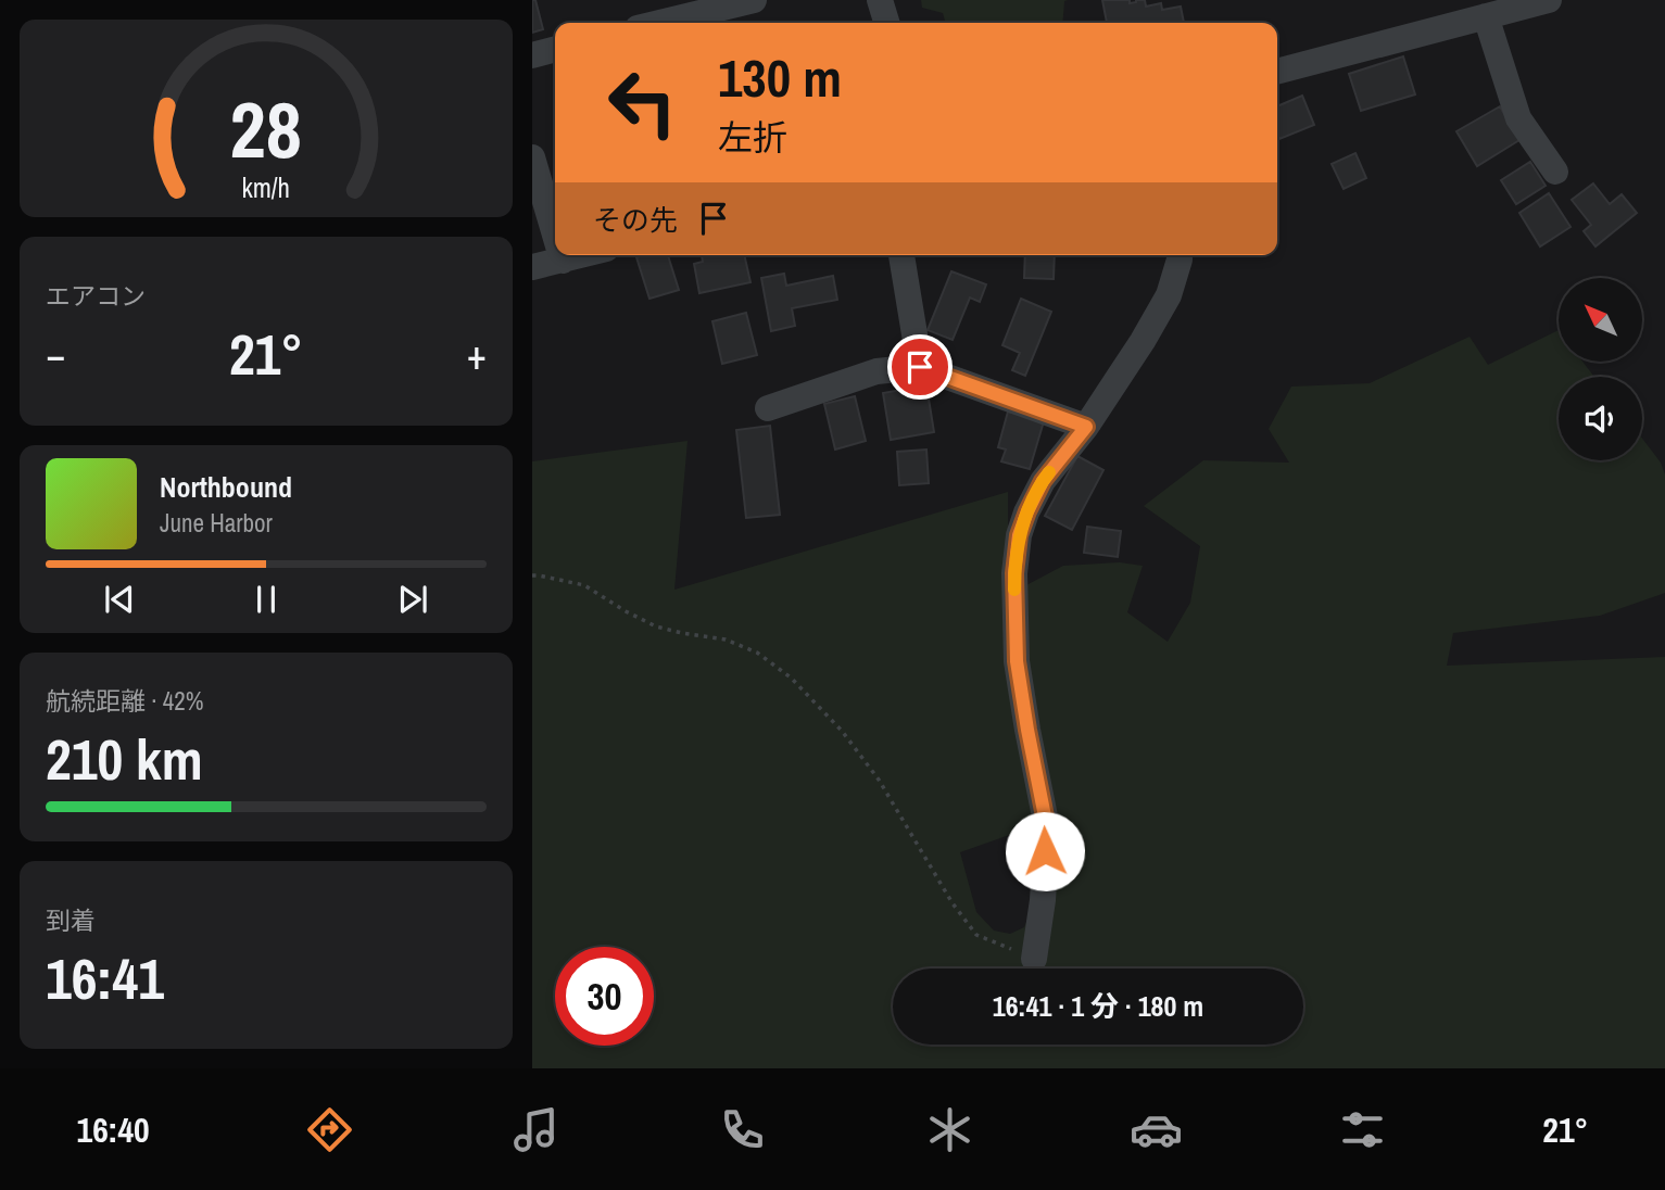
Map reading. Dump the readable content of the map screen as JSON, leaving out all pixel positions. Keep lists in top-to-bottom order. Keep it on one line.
{"north":"top left","page":{"turn":["130 m","左折"],"then":"その先","tile":["エアコン",["航続距離 · 42%","210 km"],["到着","16:41"]],"heat":["−","21°","+"],"song":["Northbound","June Harbor"],"limit":"30","trip":"16:41 · 1 分 · 180 m","tabs":["16:40","21°"],"gauge":["28","km/h"]}}
